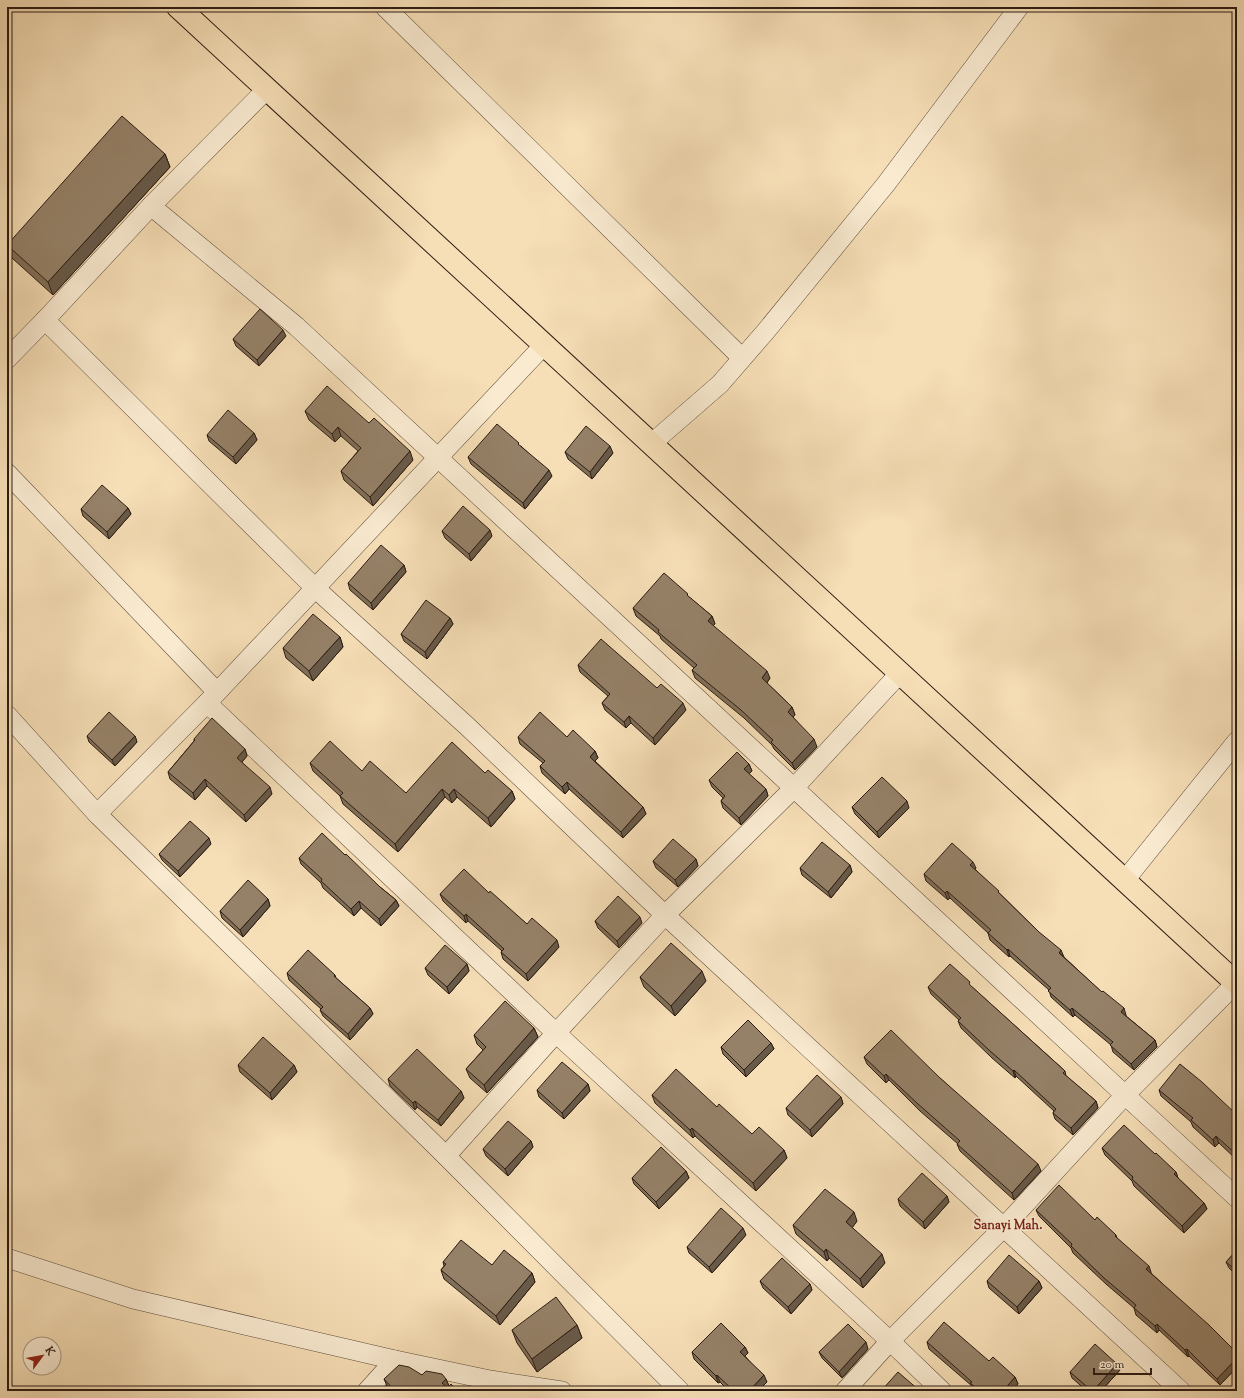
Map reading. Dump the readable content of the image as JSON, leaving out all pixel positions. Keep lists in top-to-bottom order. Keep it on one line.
{"districts":["Sanayi Mah."],"scale_bar":"20 m","north":"top right"}
